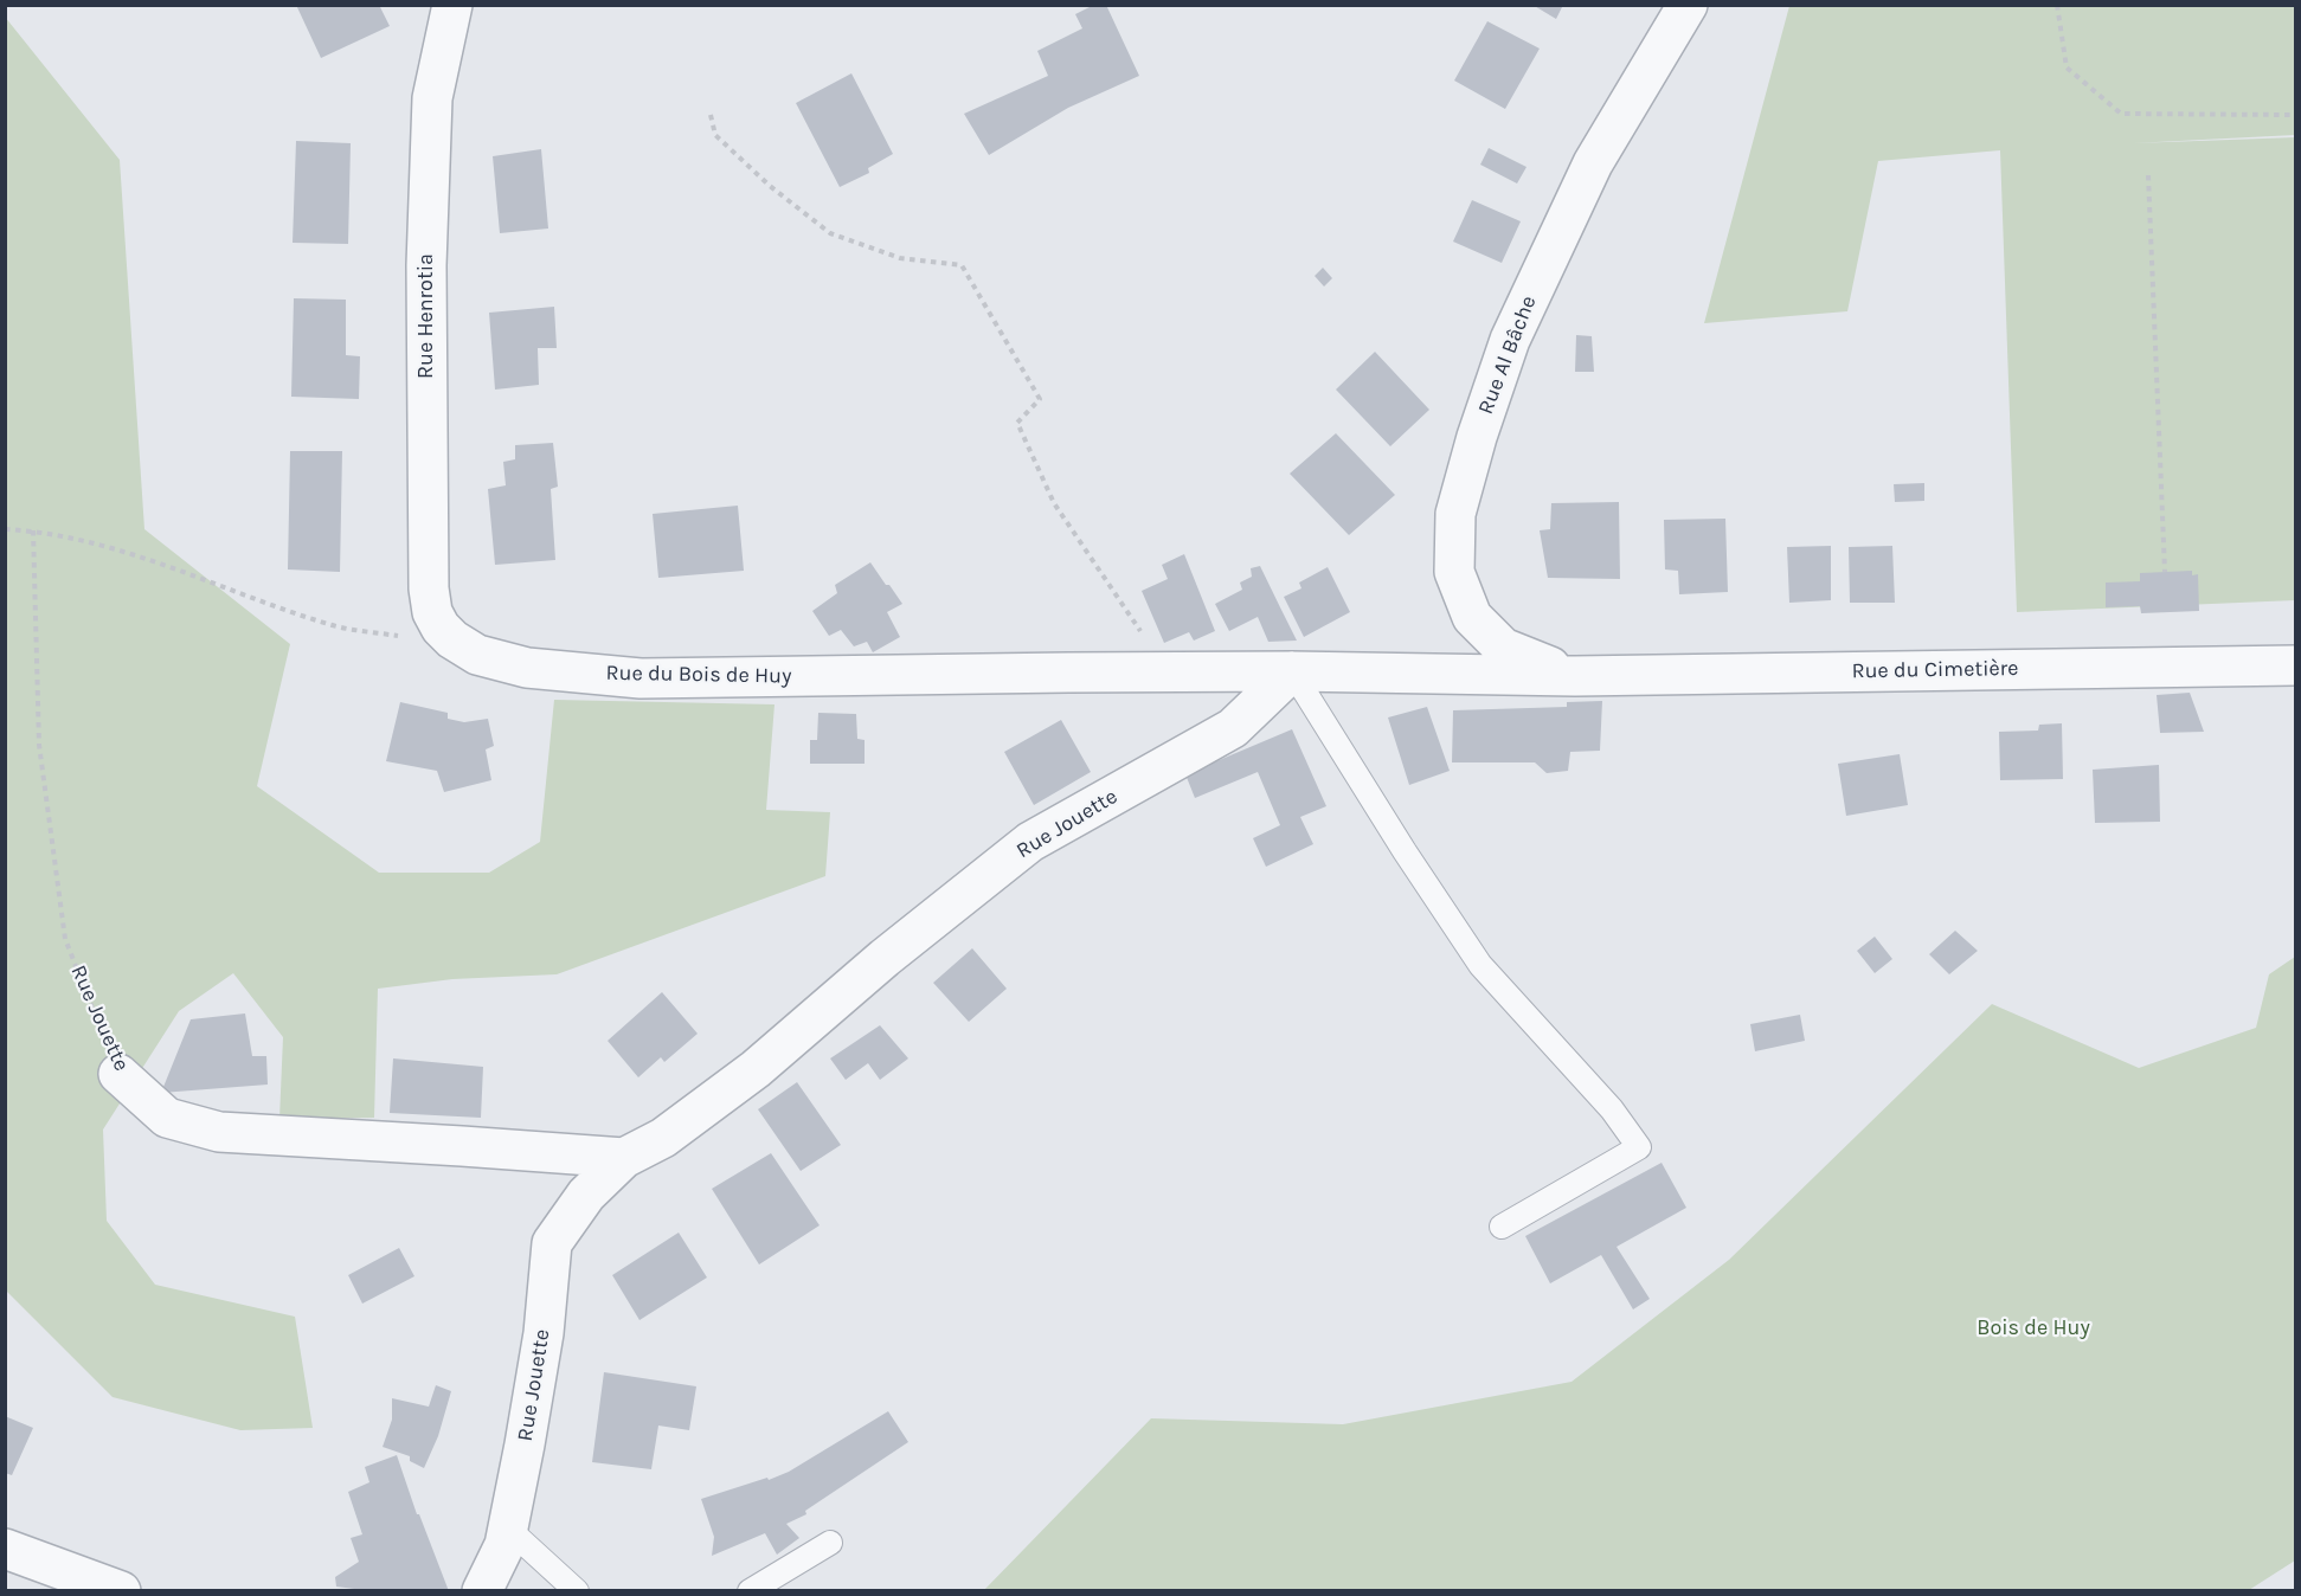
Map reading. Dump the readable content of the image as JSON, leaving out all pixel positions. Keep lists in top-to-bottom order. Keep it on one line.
{"streets":{"street":["Rue Henrotia","Rue Al Bâche","Rue du Cimetière","Rue du Bois de Huy","Rue Jouette"]},"crossings":[["Rue Henrotia","Rue du Bois de Huy"],["Rue Al Bâche","Rue du Cimetière"],["Rue du Bois de Huy","Rue Jouette"]],"parks":["Bois de Huy"]}
